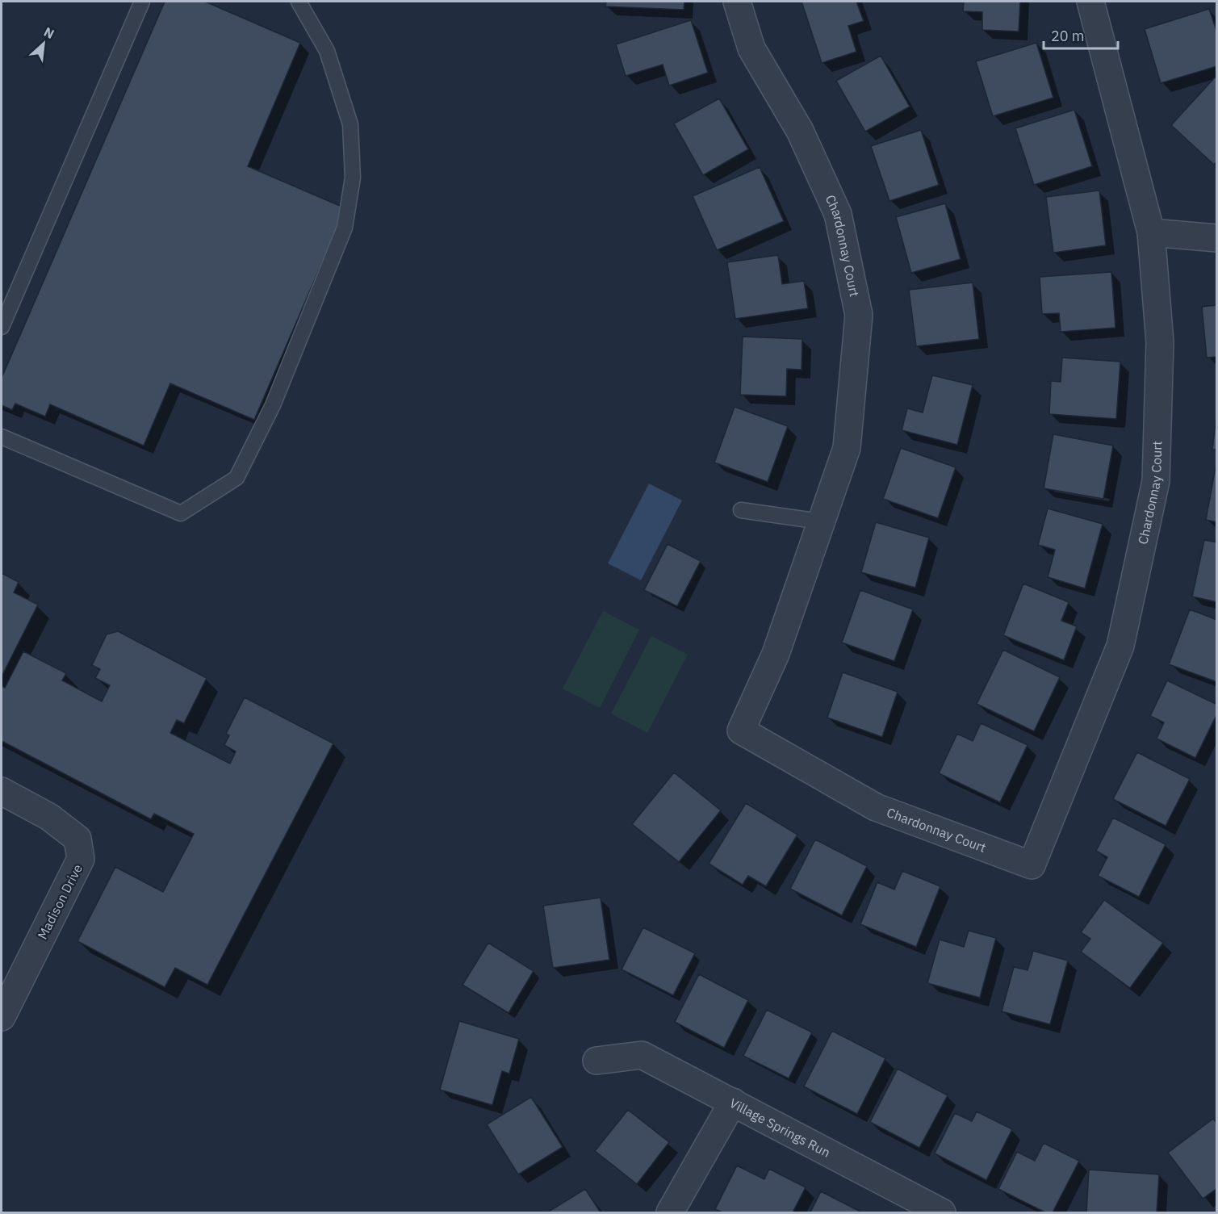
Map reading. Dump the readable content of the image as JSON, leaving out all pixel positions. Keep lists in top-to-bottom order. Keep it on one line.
{"streets":{"street":["Chardonnay Court","Madison Drive","Village Springs Run"]},"scale_bar":"20 m","north":"top right"}
